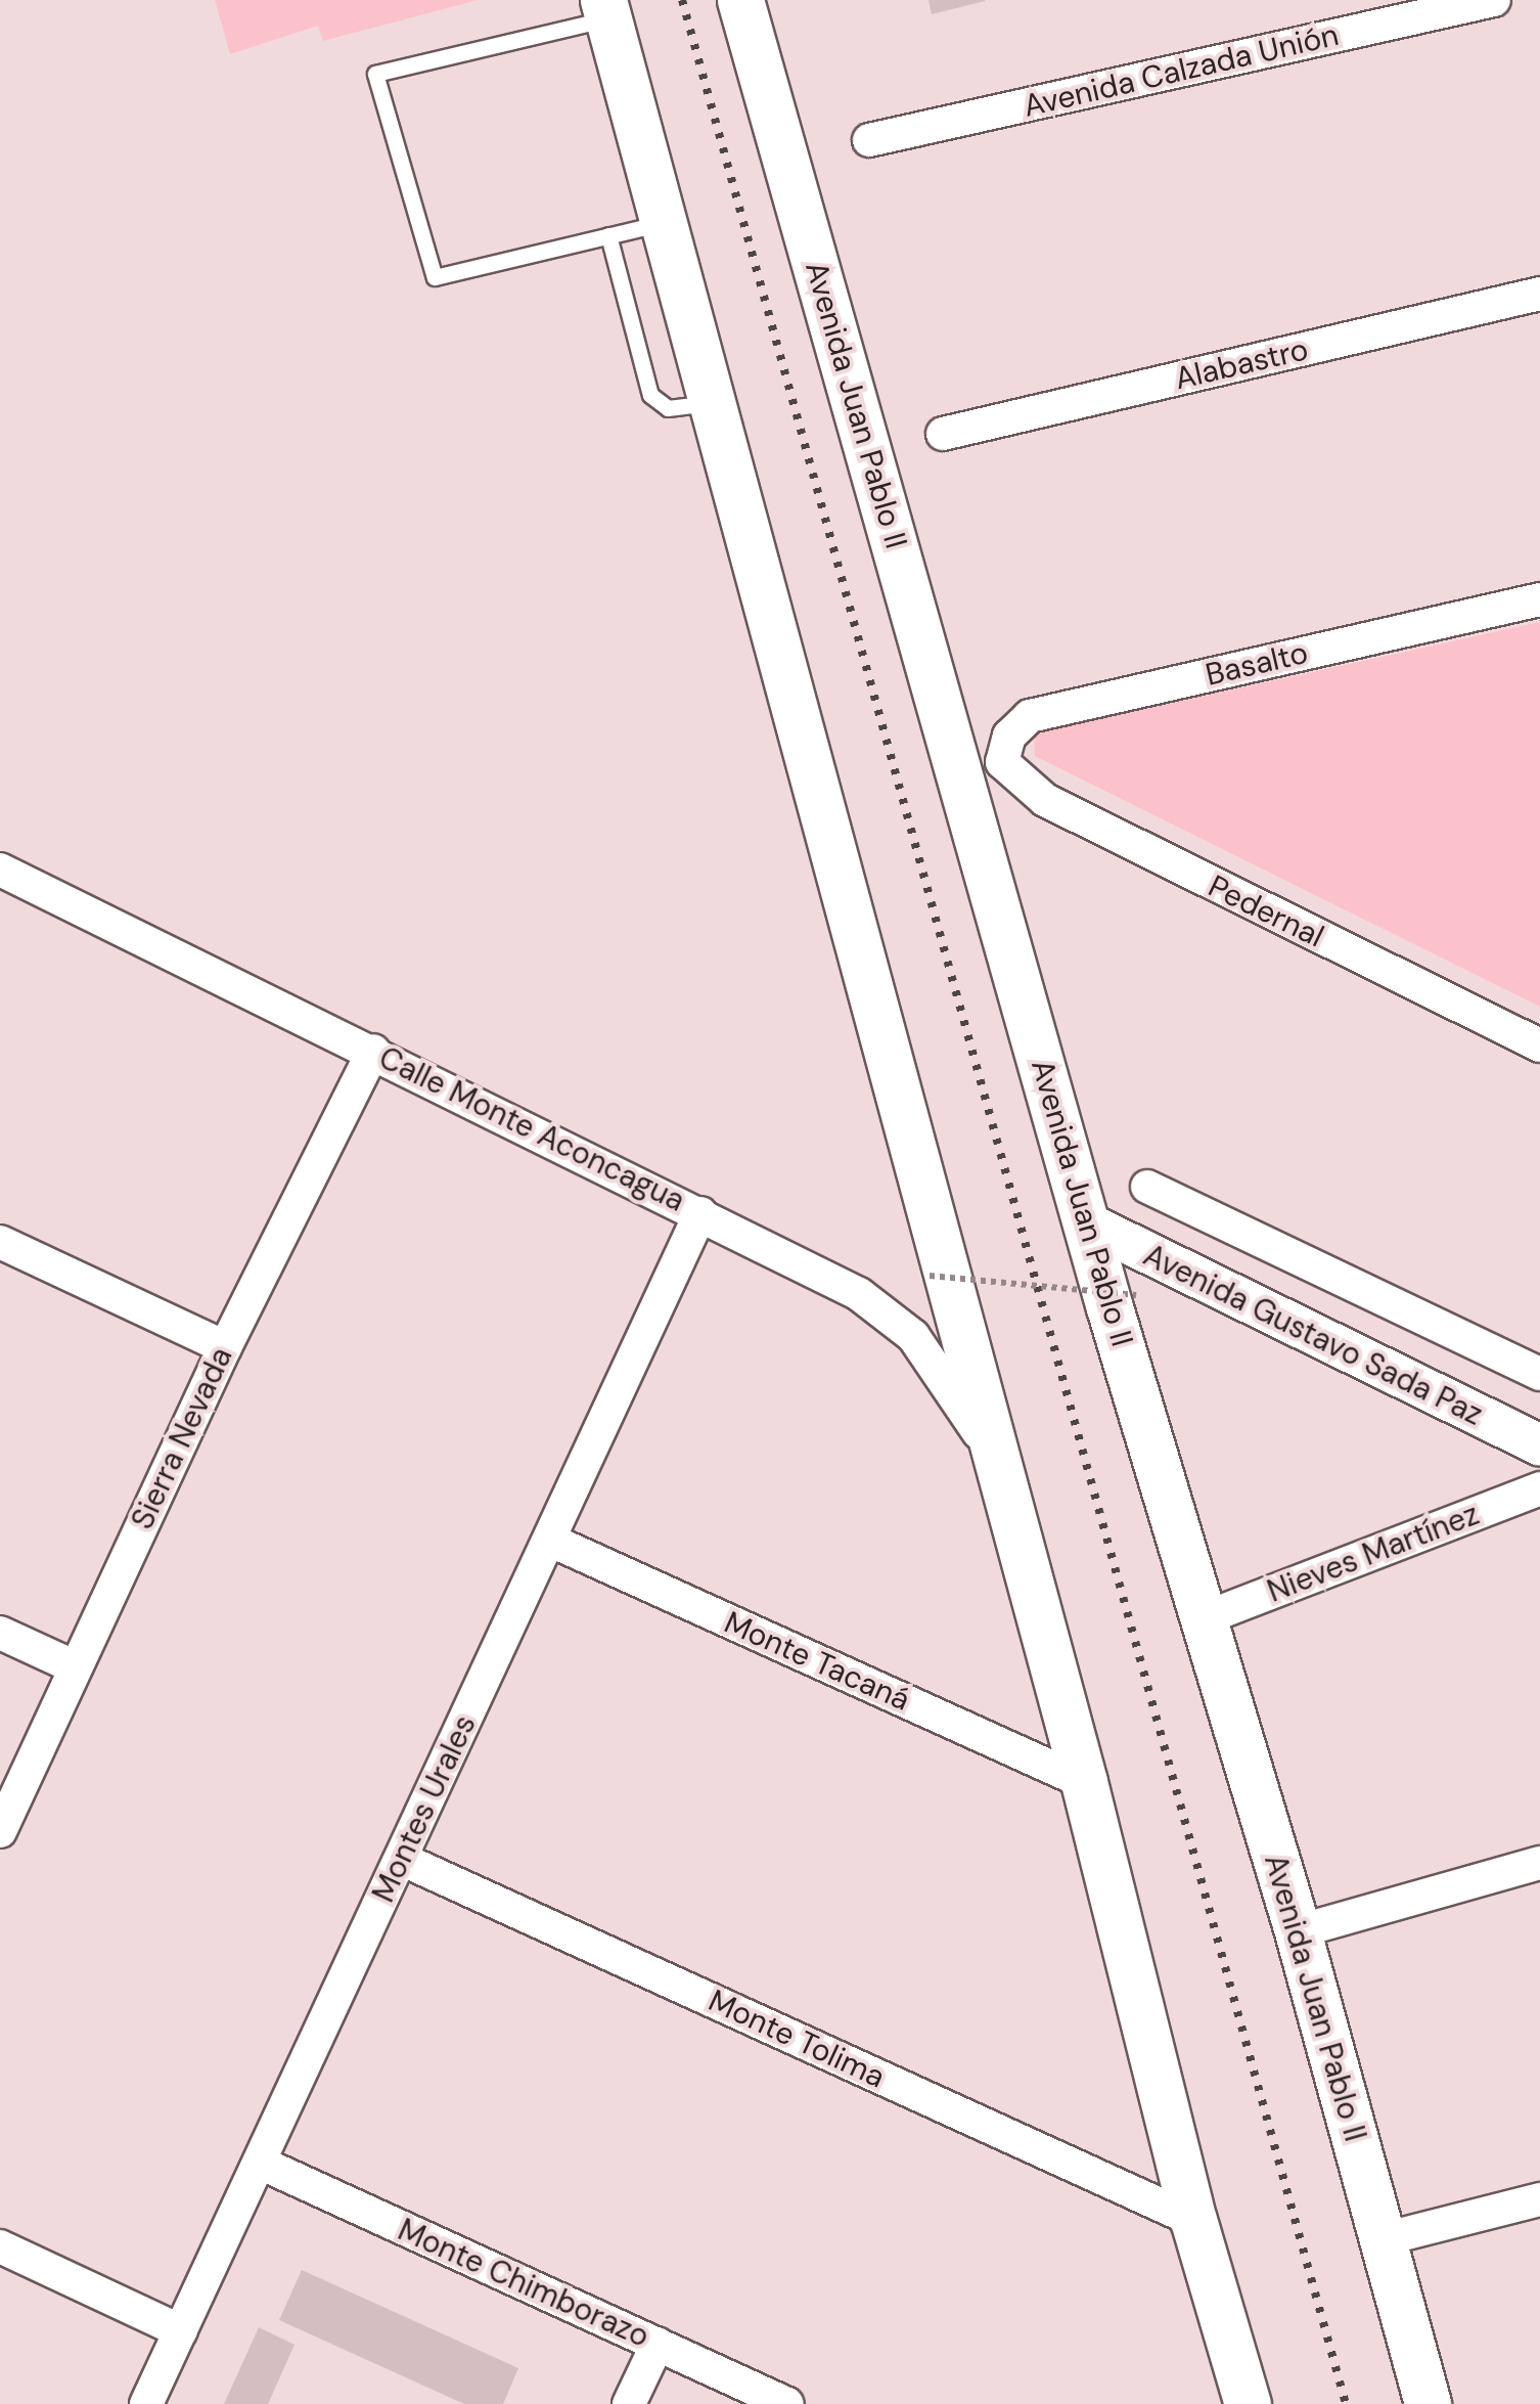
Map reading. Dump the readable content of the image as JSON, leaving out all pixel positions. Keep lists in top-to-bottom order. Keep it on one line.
{"streets":{"main road":["Avenida Juan Pablo II"],"street":["Avenida Calzada Unión","Alabastro","Basalto","Pedernal","Calle Monte Aconcagua","Avenida Gustavo Sada Paz","Sierra Nevada","Nieves Martínez","Monte Tacaná","Montes Urales","Monte Tolima","Monte Chimborazo"]},"crossings":[["Avenida Juan Pablo II","Avenida Gustavo Sada Paz"],["Avenida Juan Pablo II","Nieves Martínez"],["Basalto","Pedernal"],["Calle Monte Aconcagua","Sierra Nevada"],["Calle Monte Aconcagua","Montes Urales"],["Monte Tacaná","Montes Urales"],["Montes Urales","Monte Tolima"],["Montes Urales","Monte Chimborazo"]]}
